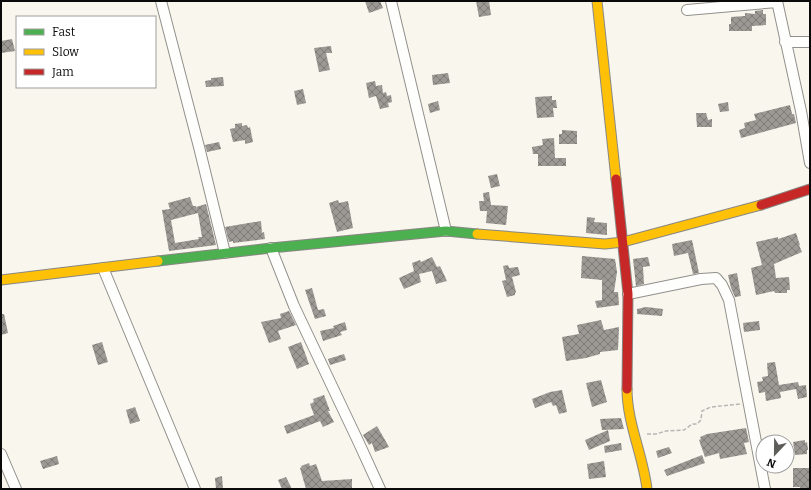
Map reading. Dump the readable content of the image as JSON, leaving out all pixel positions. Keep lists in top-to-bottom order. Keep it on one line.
{"legend":["Fast","Slow","Jam"],"north":"bottom"}
